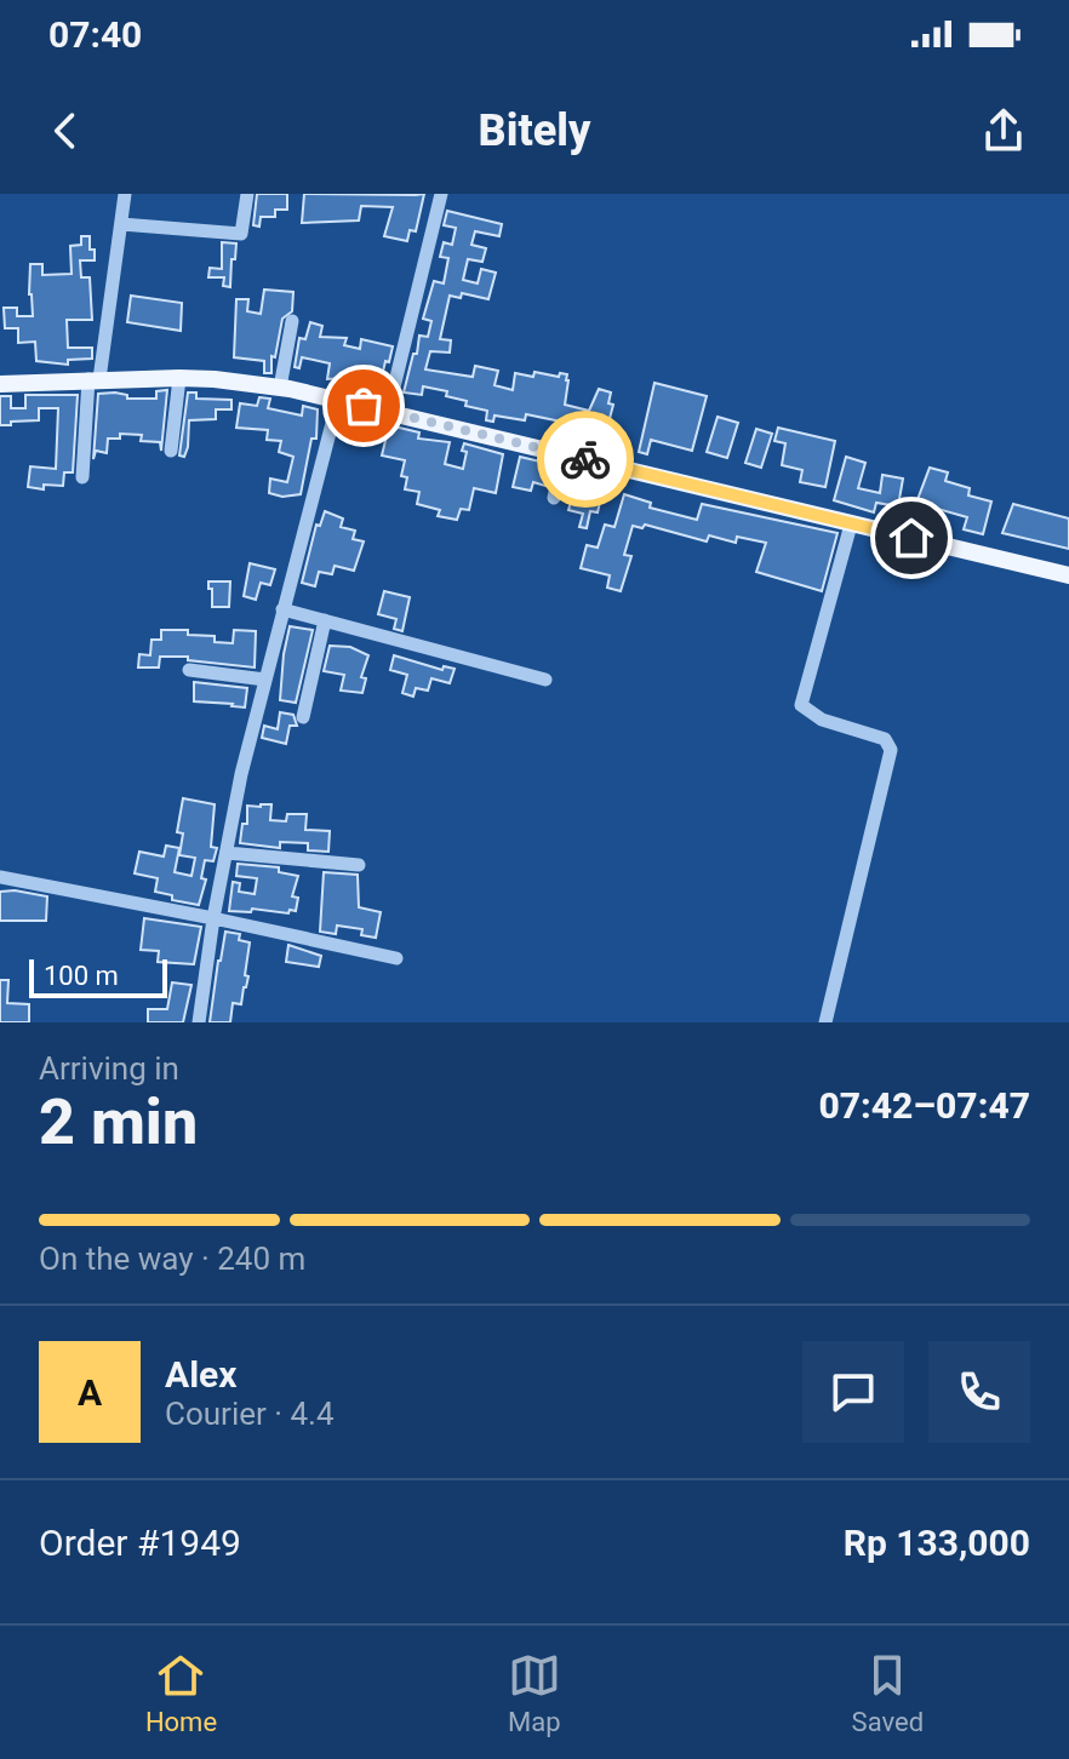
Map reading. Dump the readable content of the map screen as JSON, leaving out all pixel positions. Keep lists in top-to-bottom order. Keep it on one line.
{"scale_bar":"100 m","page":{"status":"07:40","header":"Bitely","scale":"100 m","heading":["2 min","Arriving in","07:42–07:47"],"panel":["Alex","Courier · 4.4","Order #1949","Rp 133,000"],"bar":"On the way · 240 m","round":"A","tabs":["Home","Map","Saved"]}}
